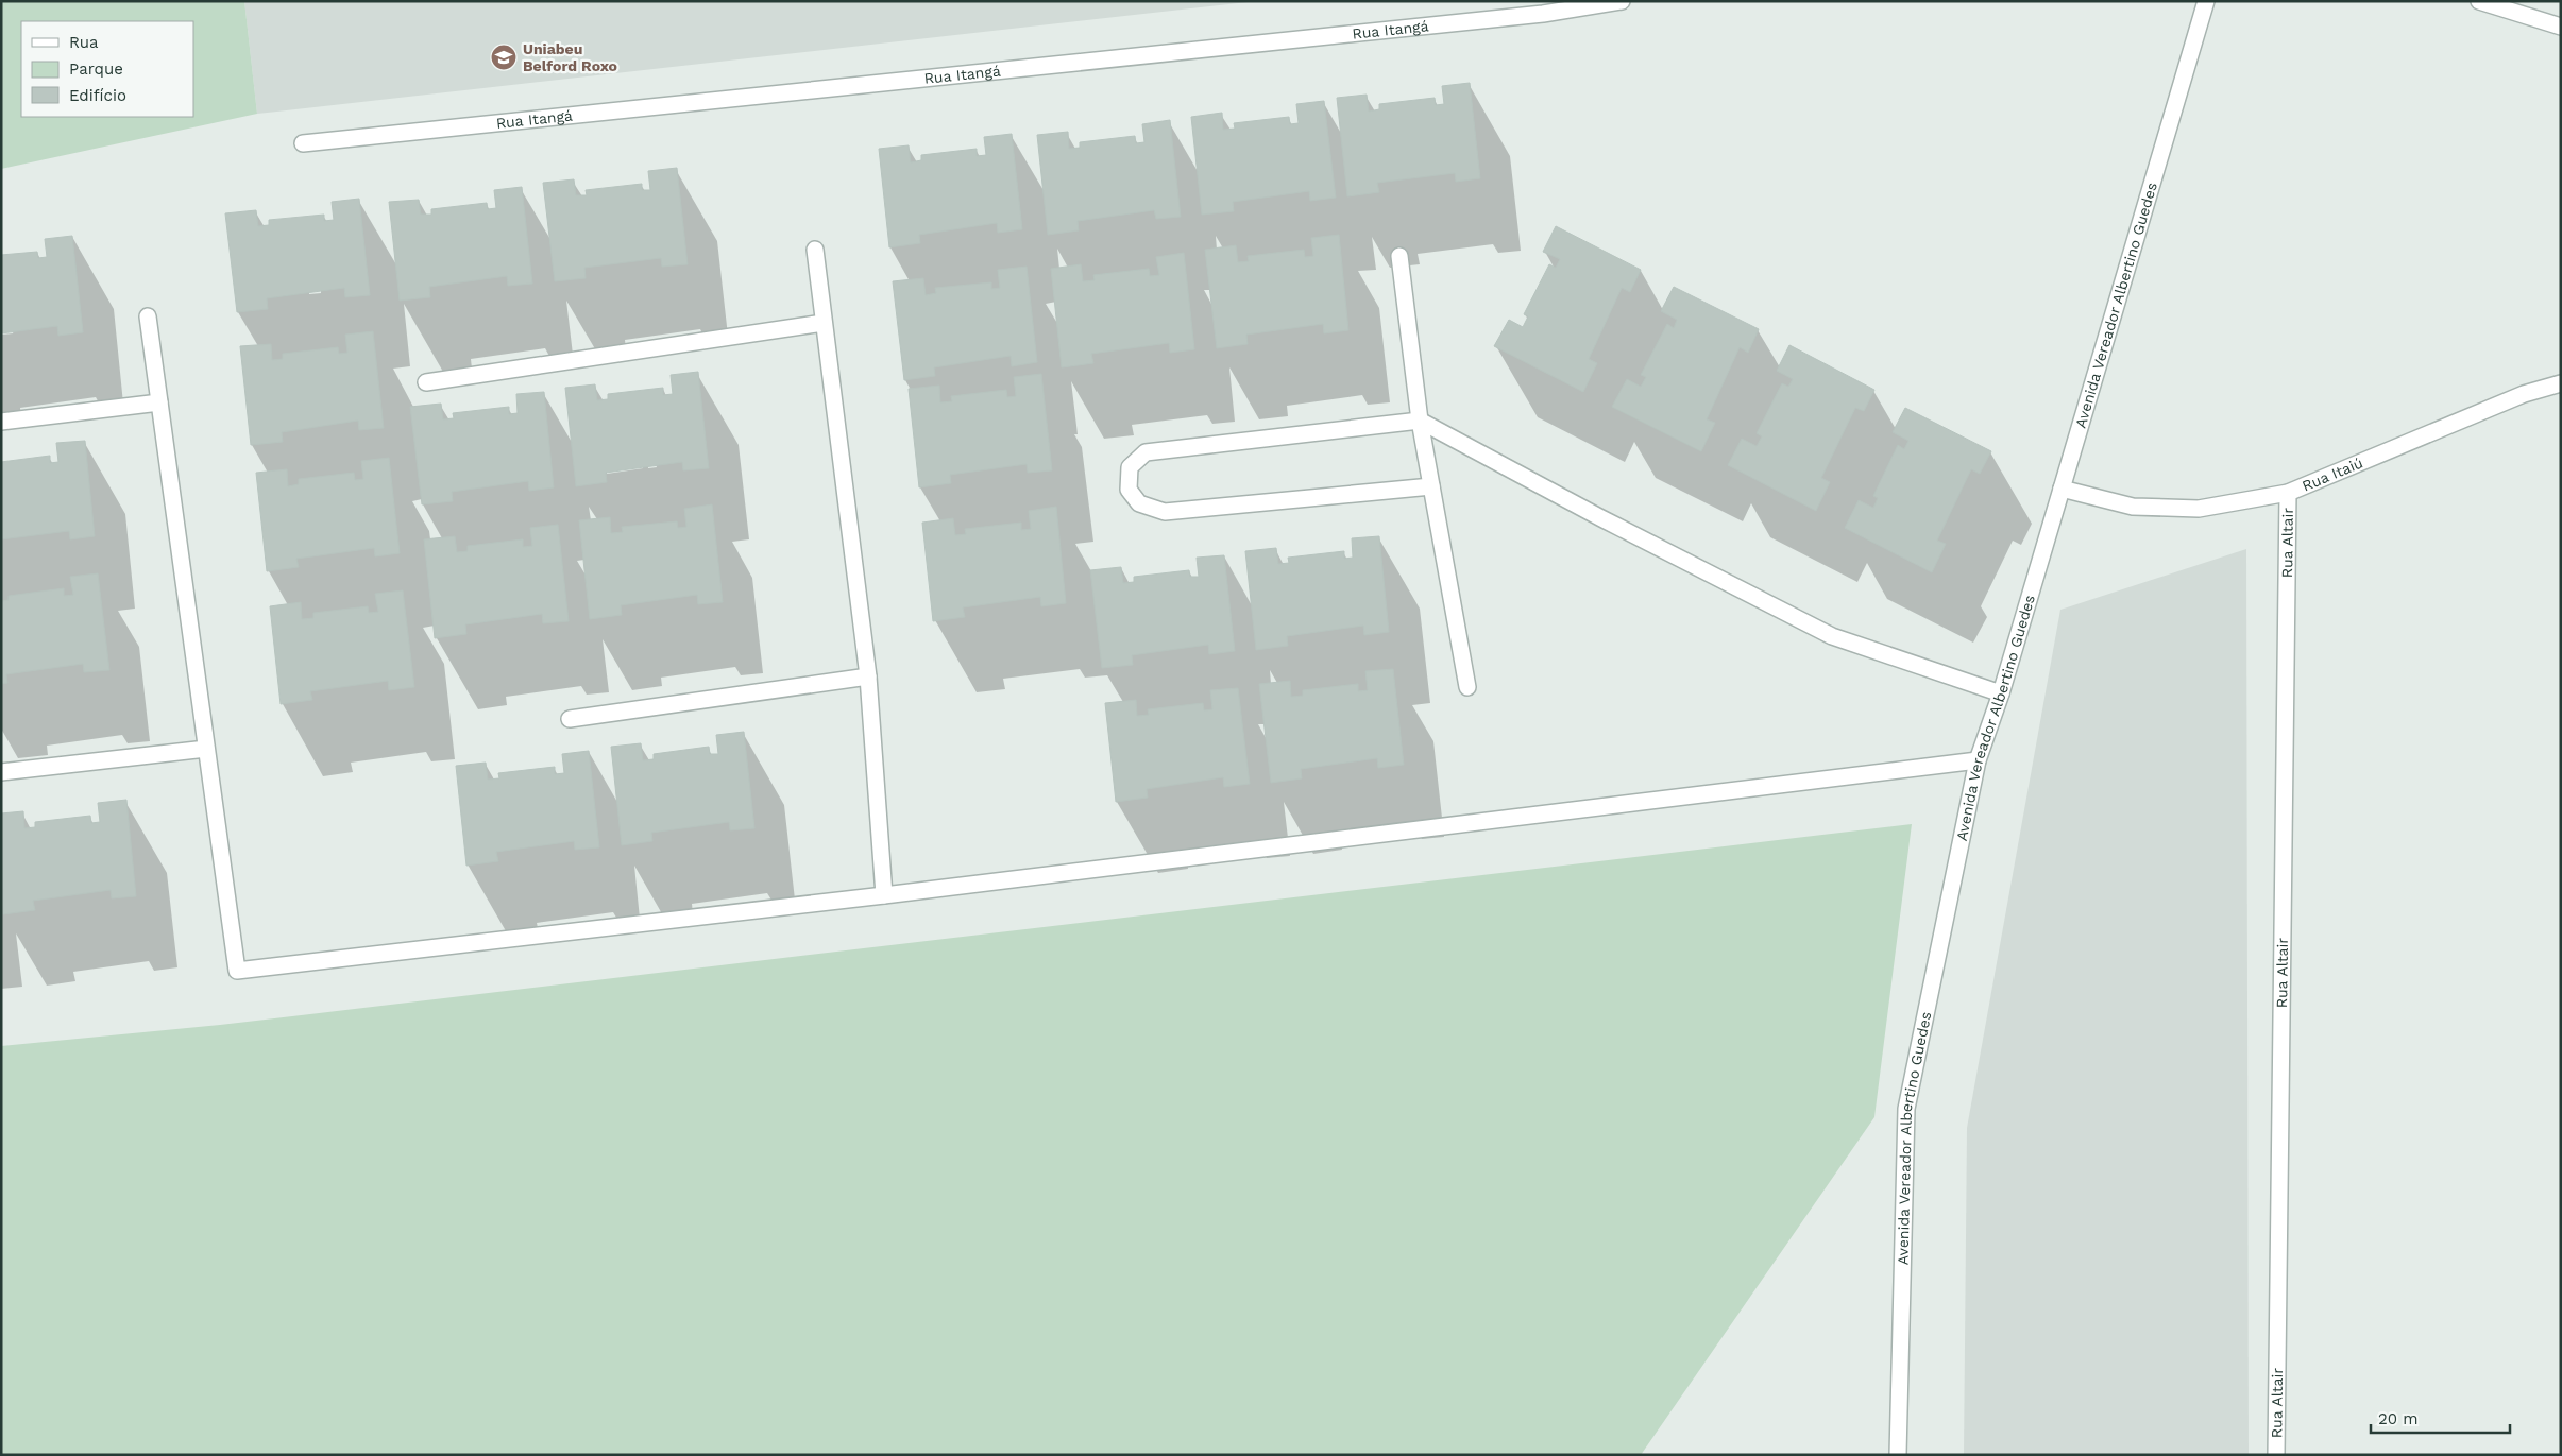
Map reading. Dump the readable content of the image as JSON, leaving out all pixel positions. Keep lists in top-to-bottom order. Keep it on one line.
{"streets":{"street":["Rua Itangá","Avenida Vereador Albertino Guedes","Rua Itaiú","Rua Altair"]},"crossings":[["Avenida Vereador Albertino Guedes","Rua Itaiú"],["Rua Itaiú","Rua Altair"]],"places":{"school or university":["Uniabeu Belford Roxo"]},"legend":["Rua","Parque","Edifício"],"scale_bar":"20 m"}
